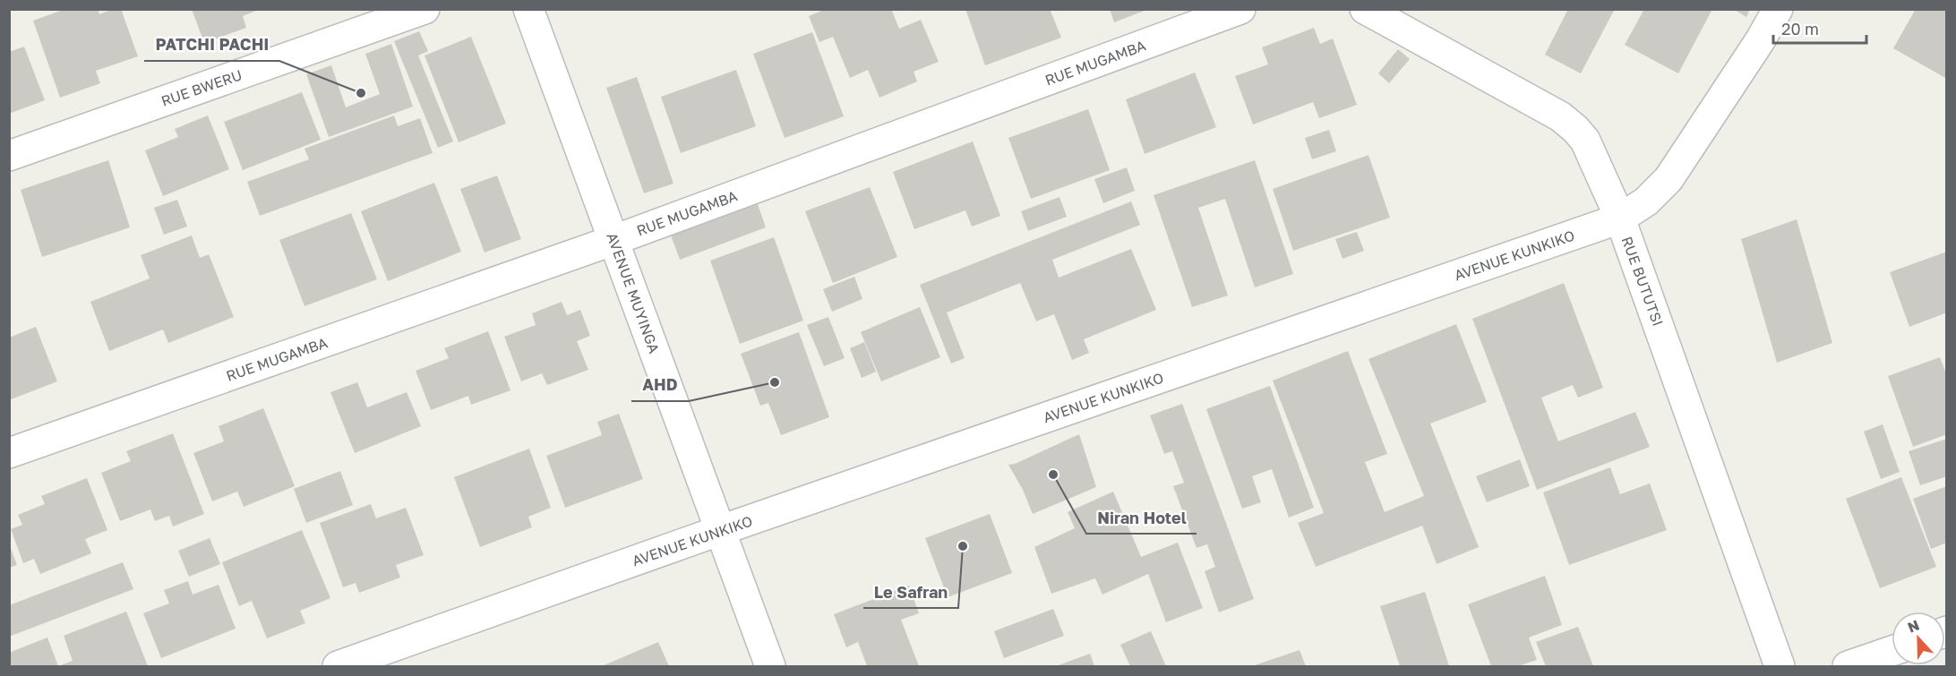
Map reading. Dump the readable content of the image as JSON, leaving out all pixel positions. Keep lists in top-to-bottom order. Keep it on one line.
{"streets":{"street":["RUE MUGAMBA","RUE BWERU","AVENUE KUNKIKO","RUE BUTUTSI","AVENUE MUYINGA"]},"crossings":[["RUE MUGAMBA","AVENUE MUYINGA"],["AVENUE KUNKIKO","RUE BUTUTSI"],["AVENUE KUNKIKO","AVENUE MUYINGA"]],"places":["PATCHI PACHI","AHD","Niran Hotel","Le Safran"],"scale_bar":"20 m","north":"top"}
